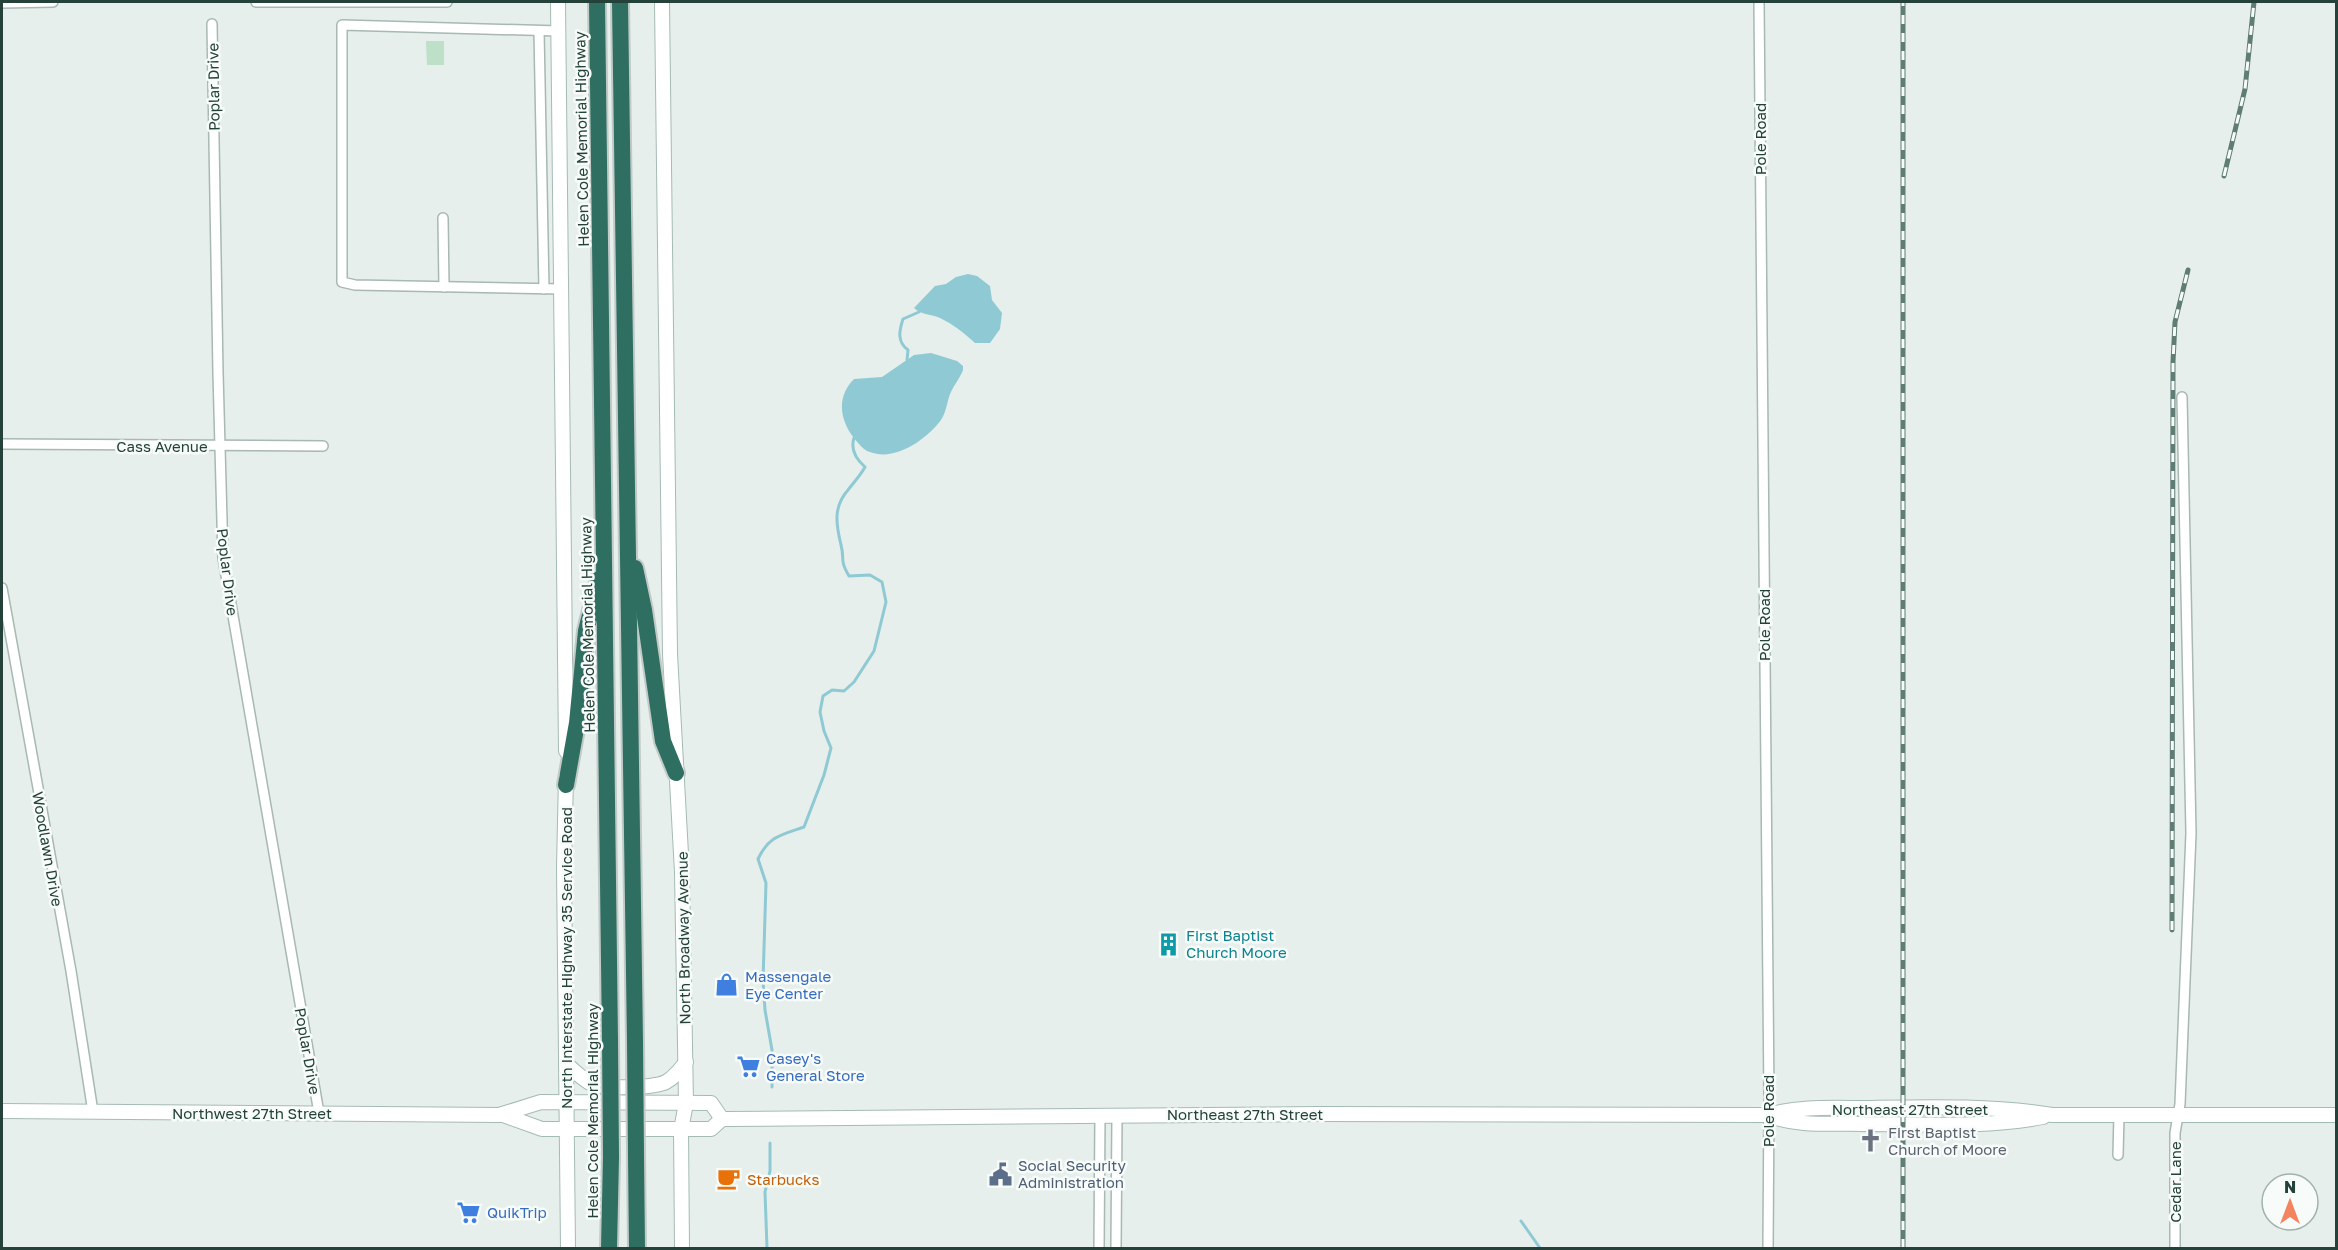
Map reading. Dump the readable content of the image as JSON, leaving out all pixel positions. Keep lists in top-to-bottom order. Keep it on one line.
{"streets":{"highway":["Helen Cole Memorial Highway"],"main road":["North Broadway Avenue","North Interstate Highway 35 Service Road","Northeast 27th Street","Northwest 27th Street"],"street":["Poplar Drive","Pole Road","Cass Avenue","Woodlawn Drive","Cedar Lane"]},"crossings":[["Poplar Drive","Cass Avenue"],["Poplar Drive","Northwest 27th Street"],["Pole Road","Northeast 27th Street"],["Woodlawn Drive","Northwest 27th Street"],["North Broadway Avenue","Northeast 27th Street"],["North Broadway Avenue","Northwest 27th Street"],["North Interstate Highway 35 Service Road","Northwest 27th Street"],["Northeast 27th Street","Northwest 27th Street"],["Northeast 27th Street","Cedar Lane"]],"places":{"building":["First Baptist Church Moore"],"shop":["Massengale Eye Center"],"supermarket":["Casey's General Store","QuikTrip"],"church":["First Baptist Church of Moore"],"public building":["Social Security Administration"],"cafe":["Starbucks"]},"north":"top"}
